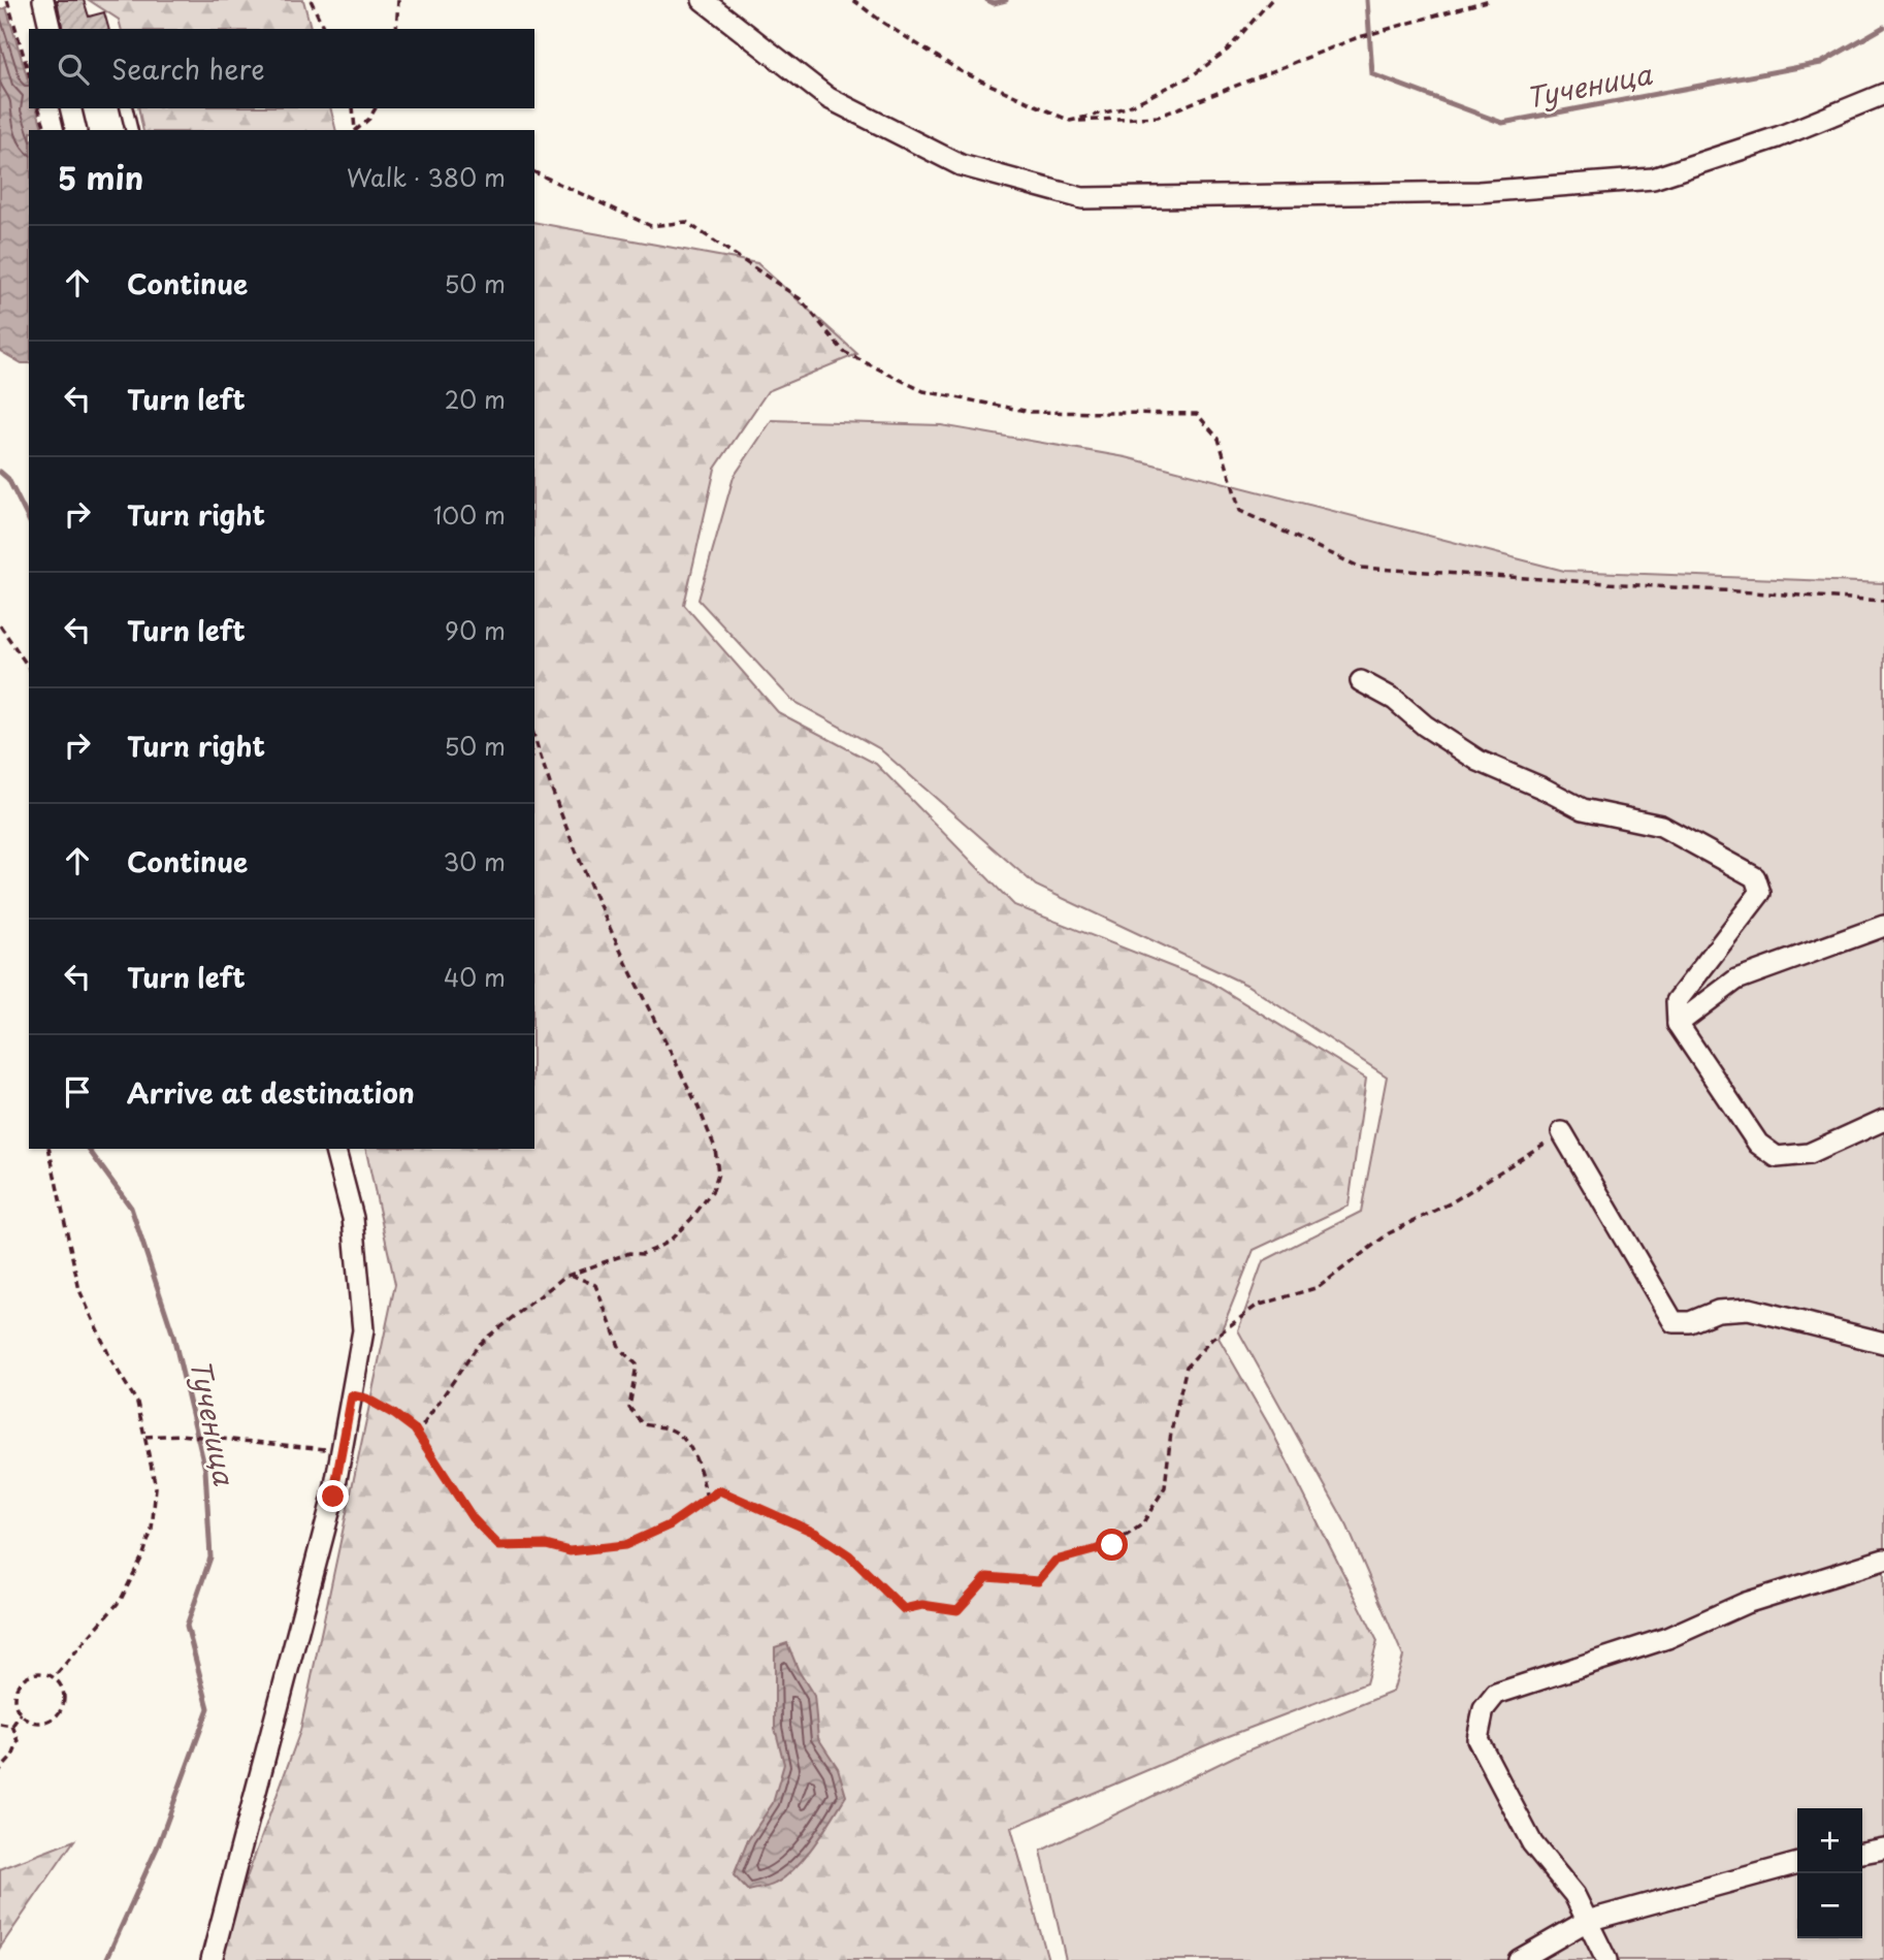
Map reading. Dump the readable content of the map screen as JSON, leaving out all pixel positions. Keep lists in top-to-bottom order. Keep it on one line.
{"water":["Тученица"],"page":{"search":"Search here","heading":["5 min","Walk · 380 m"],"list":[["Continue","50 m"],["Turn left","20 m"],["Turn right","100 m"],["Turn left","90 m"],["Turn right","50 m"],["Continue","30 m"],["Turn left","40 m"],"Arrive at destination"],"map_buttons":["+","−"]}}
